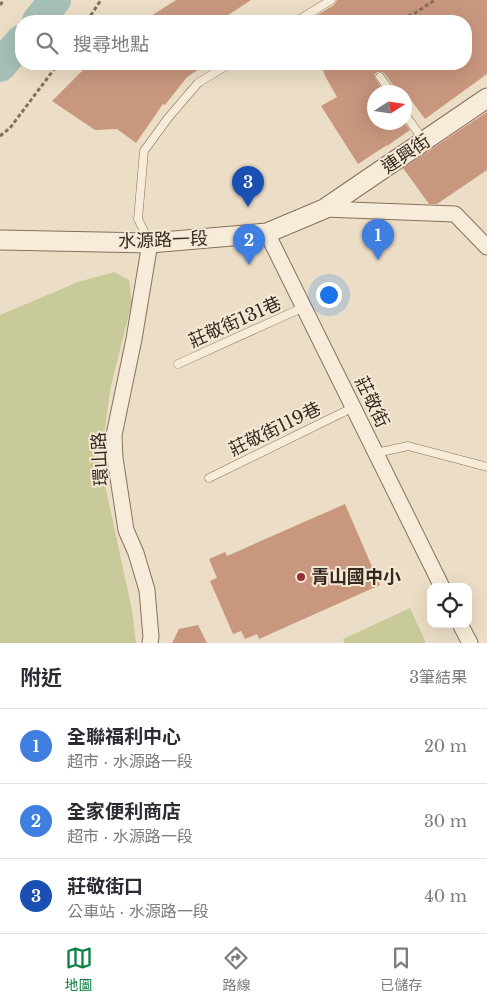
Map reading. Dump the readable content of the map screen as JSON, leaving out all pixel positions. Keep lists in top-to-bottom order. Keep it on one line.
{"streets":{"street":["連興街","水源路一段","莊敬街","環山路"],"lane":["莊敬街131巷","莊敬街119巷"]},"crossings":[["連興街","水源路一段"],["水源路一段","莊敬街"],["水源路一段","環山路"],["莊敬街131巷","莊敬街"],["莊敬街","莊敬街119巷"]],"places":["青山國中小"],"north":"right","page":{"search":"搜尋地點","pins":["3","1","2"],"heading":["附近","3筆結果"],"list":[{"mark":"1","name":"全聯福利中心","note":"超市 · 水源路一段","value":"20 m"},{"mark":"2","name":"全家便利商店","note":"超市 · 水源路一段","value":"30 m"},{"mark":"3","name":"莊敬街口","note":"公車站 · 水源路一段","value":"40 m"}],"nav":["地圖","路線","已儲存"]}}
